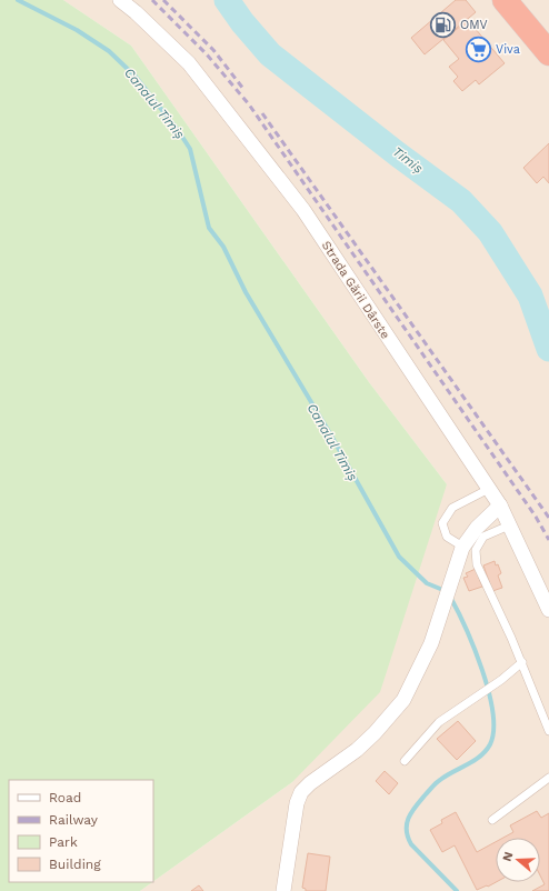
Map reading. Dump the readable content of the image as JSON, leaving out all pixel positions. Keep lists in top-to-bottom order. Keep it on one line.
{"streets":{"street":["Strada Gării Dârste"]},"water":["Canalul Timiș","Timiș"],"places":{"fuel station":["OMV"],"supermarket":["Viva"]},"legend":["Road","Railway","Park","Building"],"north":"left"}
